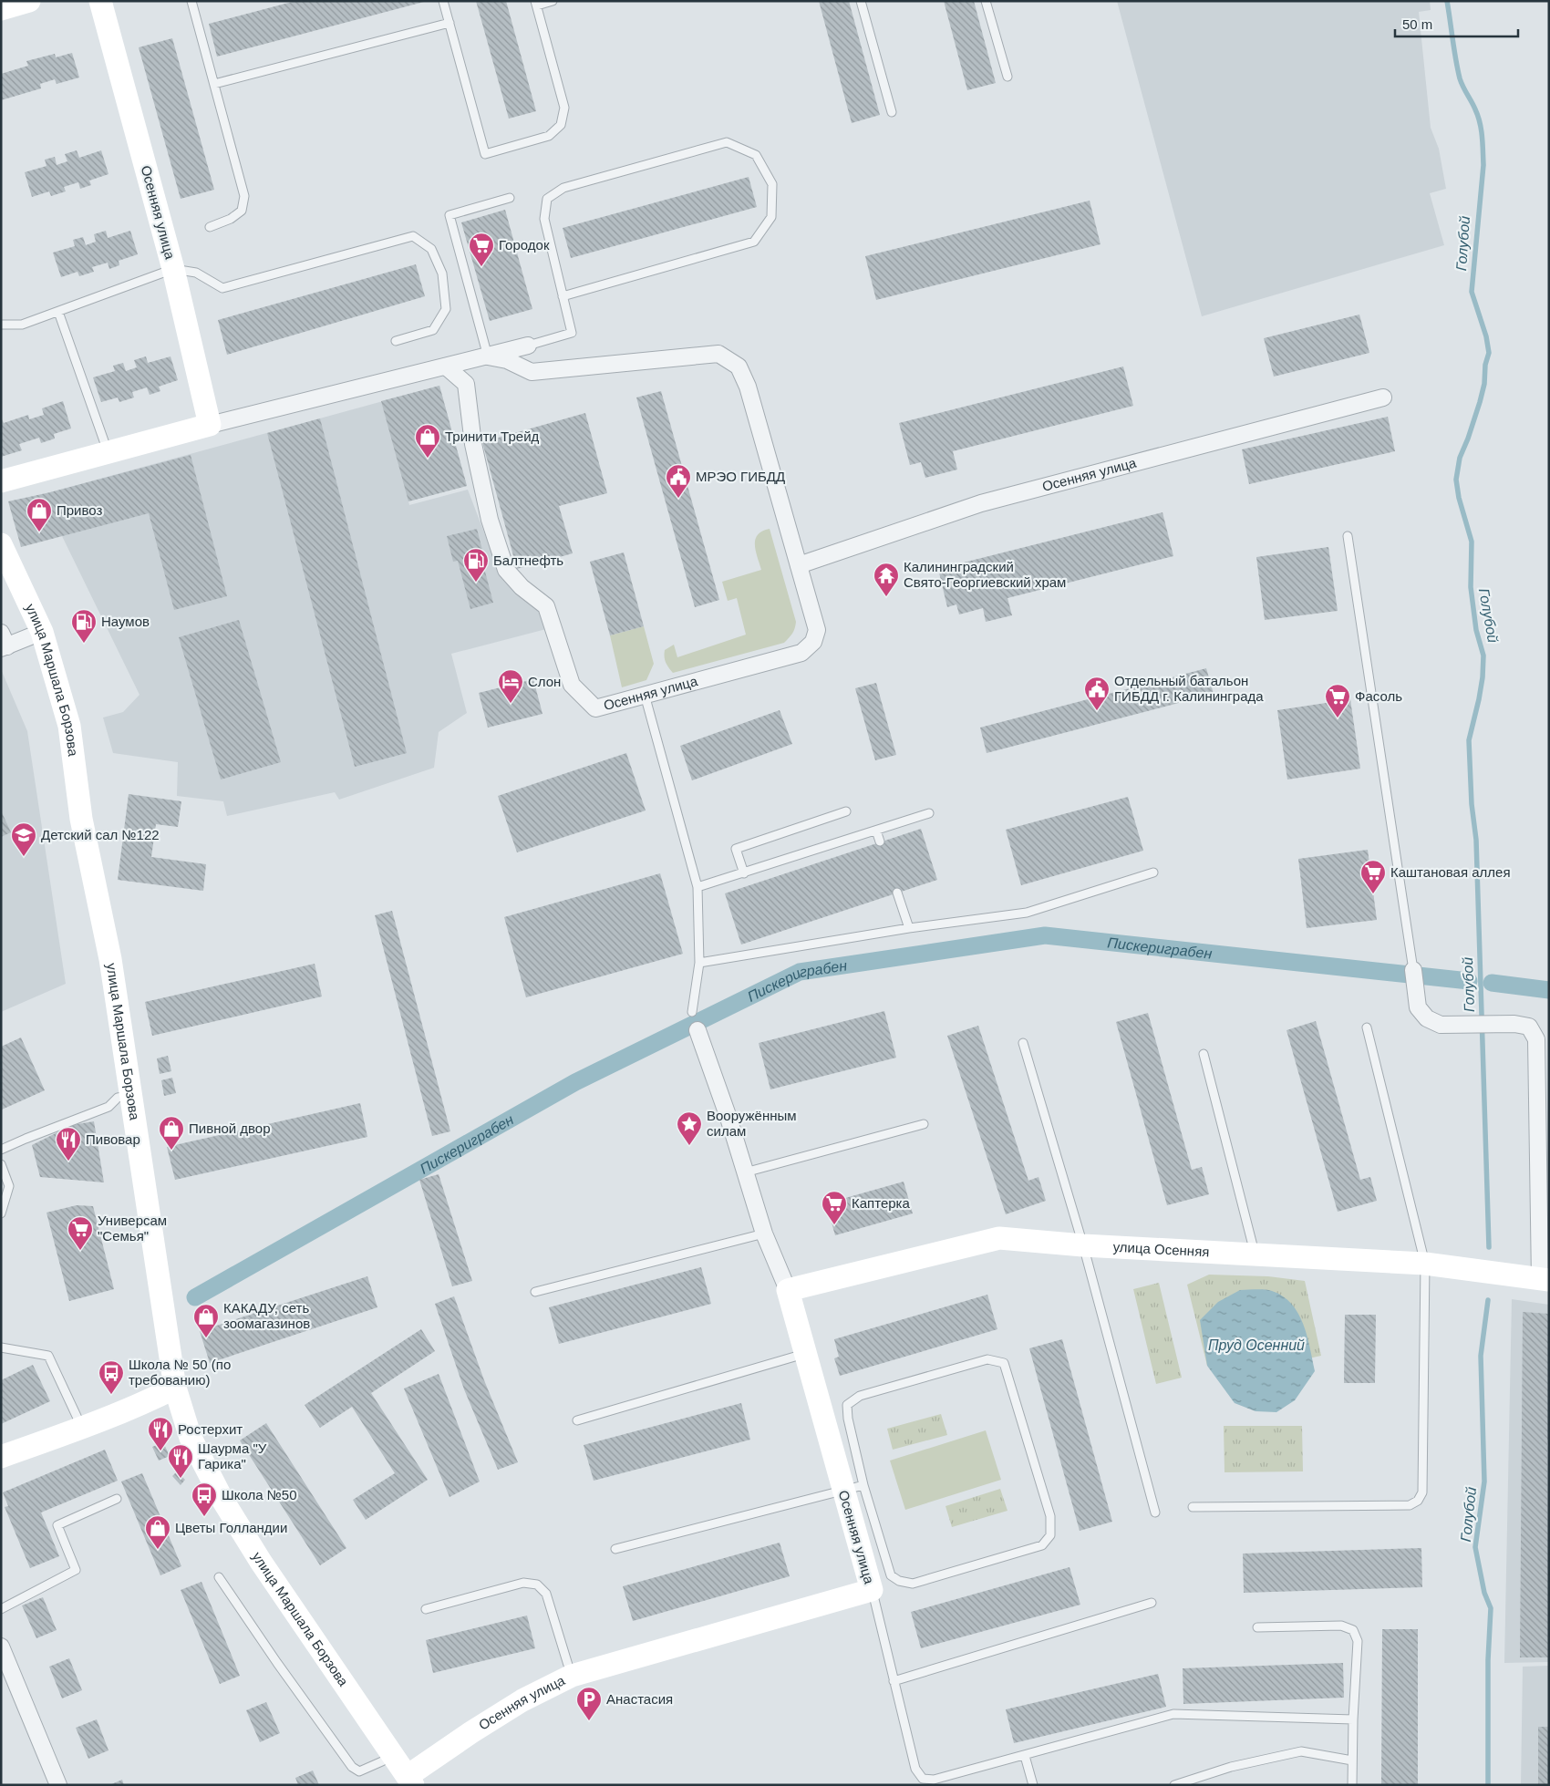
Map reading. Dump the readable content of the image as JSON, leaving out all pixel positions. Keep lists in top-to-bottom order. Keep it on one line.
{"streets":{"street":["Осенняя улица","улица Маршала Борзова","улица Осенняя"]},"crossings":[["Осенняя улица","улица Маршала Борзова"],["Осенняя улица","улица Осенняя"]],"water":["Голубой","Пискериграбен","Пруд Осенний"],"places":{"supermarket":["Городок","Фасоль","Каштановая аллея","Каптерка","Универсам \"Семья\""],"shop":["Тринити Трейд","Привоз","Пивной двор","КАКАДУ, сеть зоомагазинов","Цветы Голландии"],"public building":["МРЭО ГИБДД","Отдельный батальон ГИБДД г. Калининграда"],"fuel station":["Балтнефть","Наумов"],"temple":["Калининградский Свято-Георгиевский храм"],"hotel":["Слон"],"school or university":["Детский сал №122"],"place":["Вооружённым силам"],"restaurant":["Пивовар","Ростерхит","Шаурма \"У Гарика\""],"bus stop":["Школа № 50 (по требованию)","Школа №50"],"parking":["Анастасия"]},"scale_bar":"50 m"}
